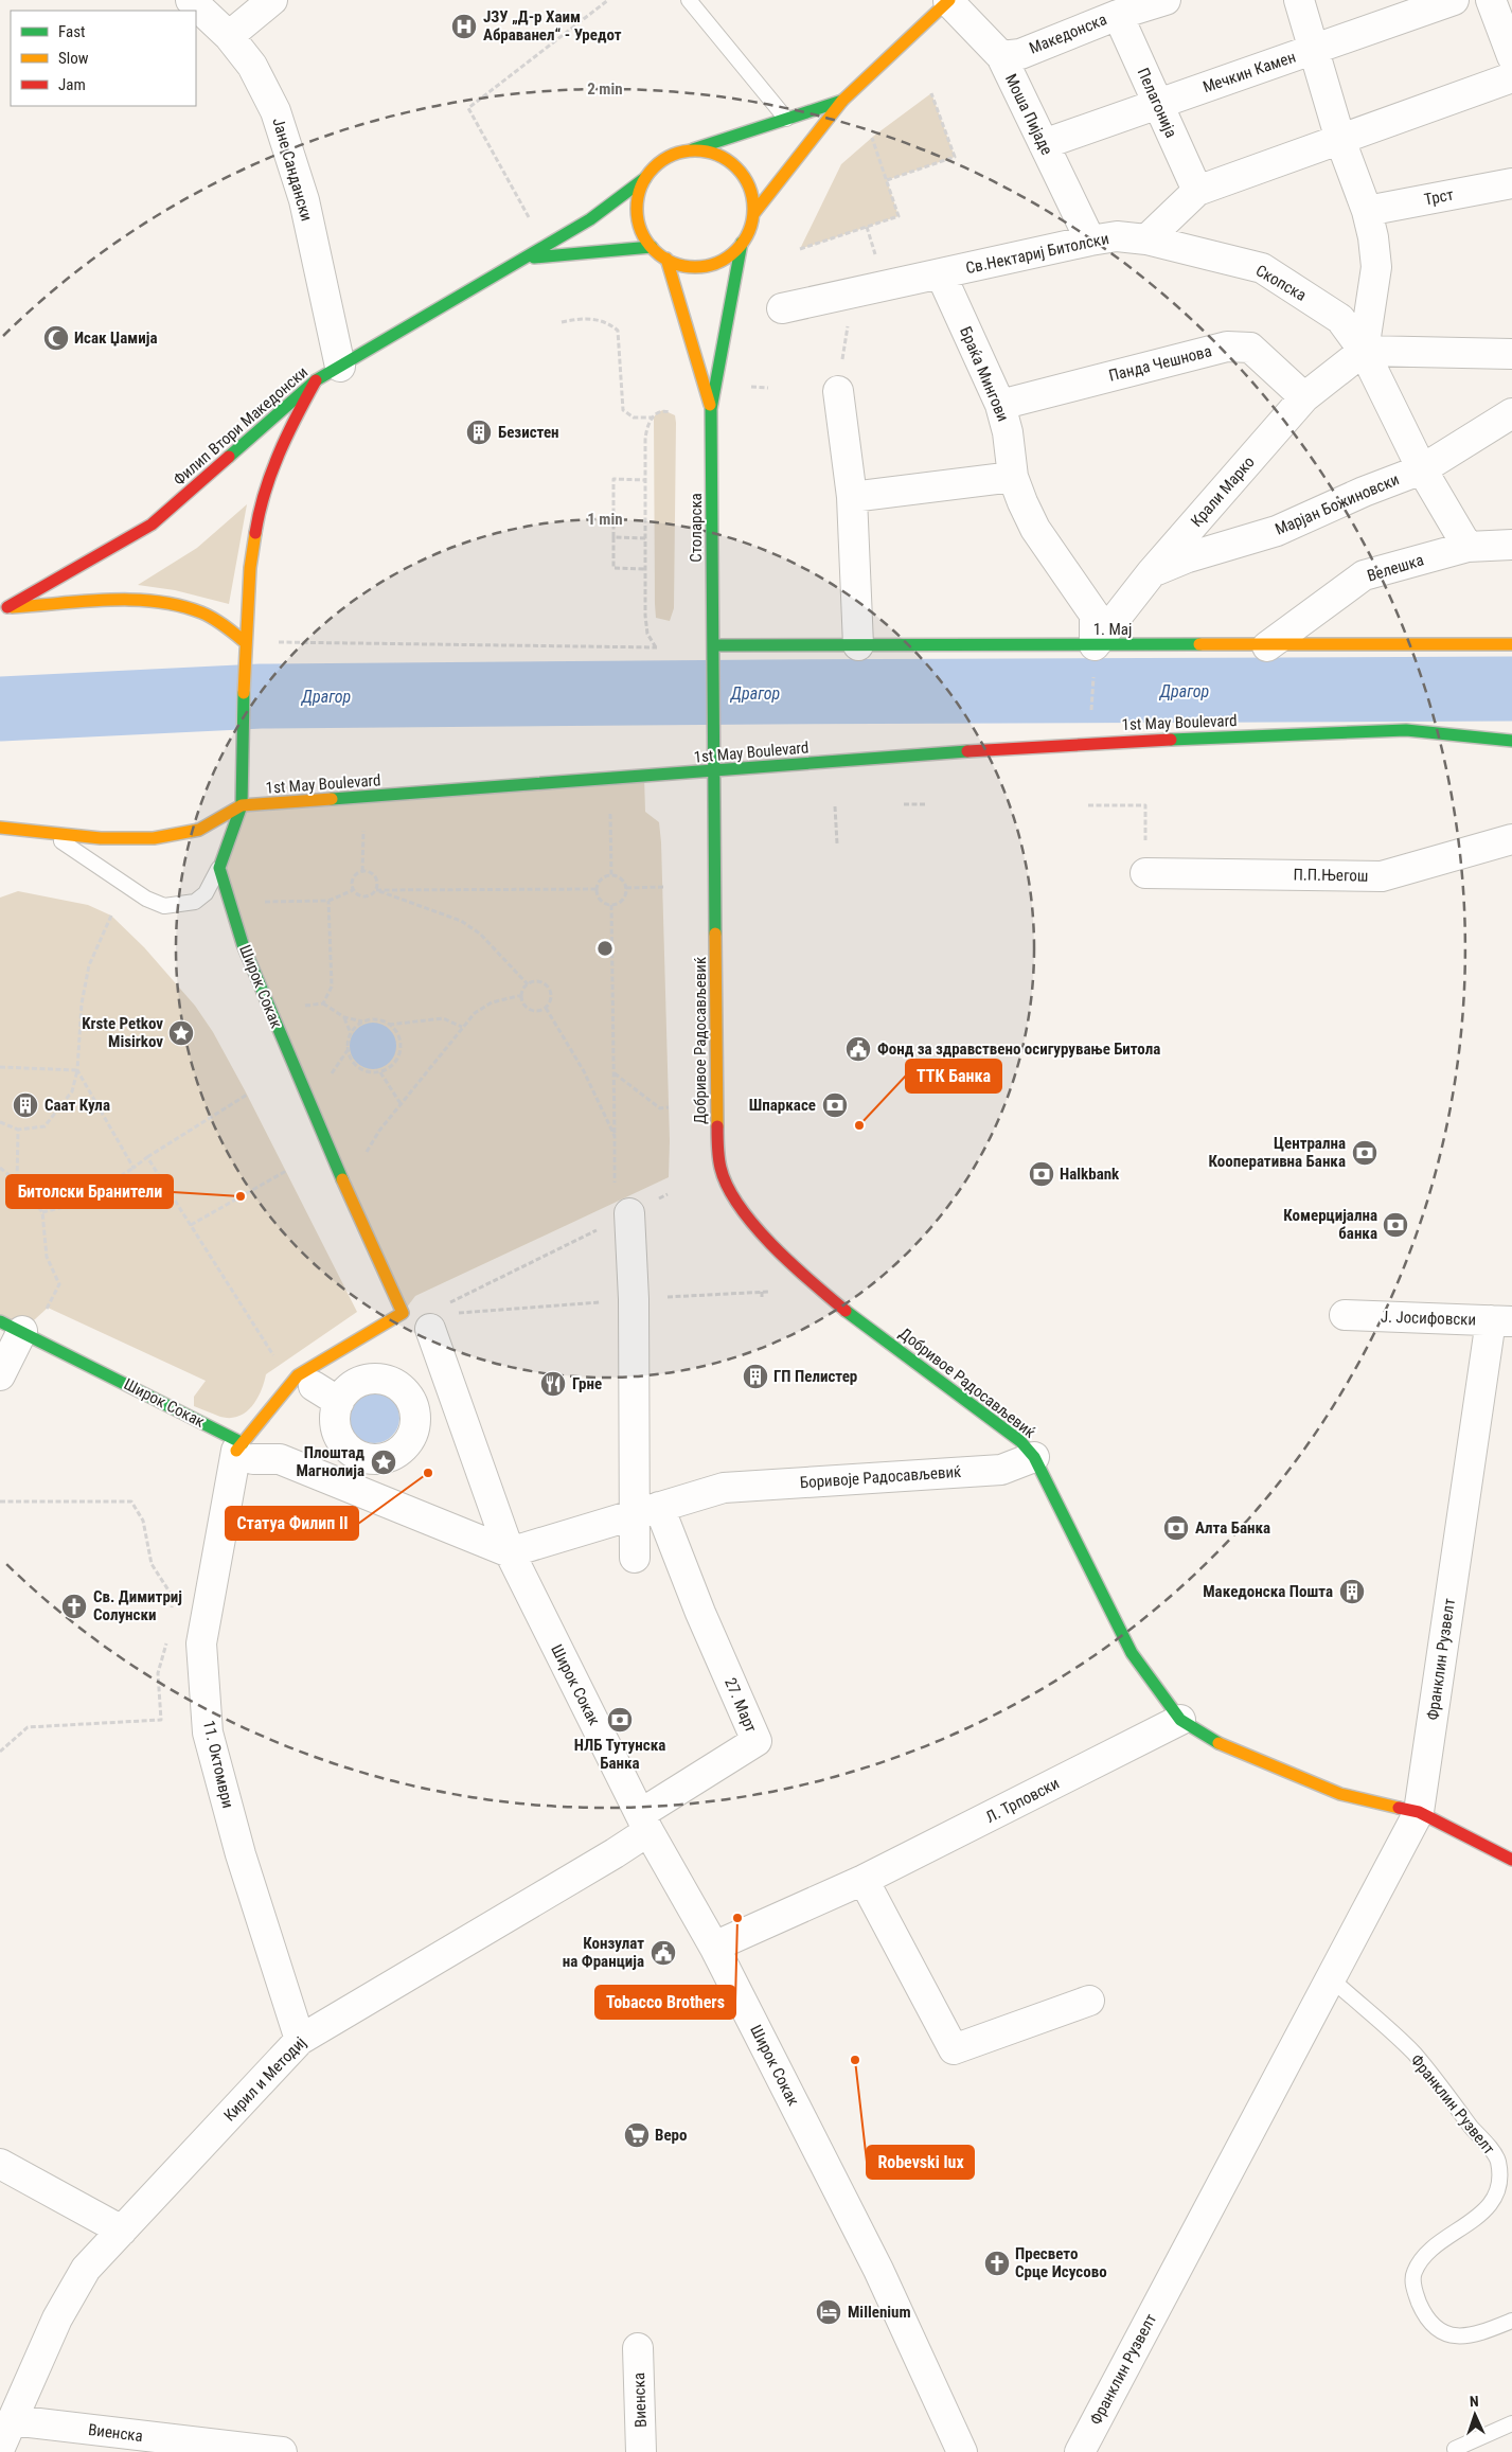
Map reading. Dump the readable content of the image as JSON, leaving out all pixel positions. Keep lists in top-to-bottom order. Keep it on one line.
{"streets":{"street":["Македонска","Мечкин Камен","Пелагонија","Моша Пијаде","Јане Сандански","Трст","Св.Нектариј Битолски","Скопска","Панда Чешнова","Браќа Мингови","Филип Втори Македонски","Крали Марко","Марјан Божиновски","Столарска","Велешка","1. Мај","1st May Boulevard","П.П.Његош","Широк Сокак","Добривое Радосављевиќ","Ј. Јосифовски","Боривоје Радосављевиќ","Франклин Рузвелт","27. Март","11. Октомври","Л. Трповски","Кирил и Методиј","Виенска"]},"crossings":[["Македонска","Пелагонија"],["Македонска","Моша Пијаде"],["Мечкин Камен","Пелагонија"],["Мечкин Камен","Моша Пијаде"],["Моша Пијаде","Св.Нектариј Битолски"],["Јане Сандански","Филип Втори Македонски"],["Св.Нектариј Битолски","Скопска"],["Св.Нектариј Битолски","Браќа Мингови"],["Скопска","Крали Марко"],["Скопска","Марјан Божиновски"],["Скопска","Велешка"],["Панда Чешнова","Браќа Мингови"],["Панда Чешнова","Крали Марко"],["Браќа Мингови","Крали Марко"],["Браќа Мингови","1. Мај"],["Филип Втори Македонски","Столарска"],["Крали Марко","Марјан Божиновски"],["Крали Марко","1. Мај"],["Столарска","1. Мај"],["Столарска","Добривое Радосављевиќ"],["Велешка","1. Мај"],["1st May Boulevard","Добривое Радосављевиќ"],["Широк Сокак","Боривоје Радосављевиќ"],["Широк Сокак","27. Март"],["Широк Сокак","11. Октомври"],["Широк Сокак","Л. Трповски"],["Широк Сокак","Кирил и Методиј"],["Добривое Радосављевиќ","Боривоје Радосављевиќ"],["Добривое Радосављевиќ","Франклин Рузвелт"],["Добривое Радосављевиќ","Л. Трповски"],["Ј. Јосифовски","Франклин Рузвелт"],["Боривоје Радосављевиќ","27. Март"],["27. Март","Кирил и Методиј"],["11. Октомври","Кирил и Методиј"],["Кирил и Методиј","Виенска"]],"water":["Драгор"],"places":{"hospital":["ЈЗУ „Д-р Хаим Абраванел“ - Уредот"],"mosque":["Исак Џамија"],"building":["Безистен","Саат Кула","ГП Пелистер","Македонска Пошта"],"place":["Krste Petkov Misirkov","Плоштад Магнолија"],"public building":["Фонд за здравствено осигурување Битола","Конзулат на Франција"],"bank":["Шпаркасе","Централна Кооперативна Банка","Halkbank","Комерцијална банка","Алта Банка","НЛБ Тутунска Банка"],"other":["ТТК Банка","Битолски Бранители","Статуа Филип II","Tobacco Brothers","Robevski lux"],"restaurant":["Грне"],"church":["Св. Димитриј Солунски","Пресвето Срце Исусово"],"supermarket":["Веро"],"hotel":["Millenium"]},"legend":["Fast","Slow","Jam"],"north":"top","rings":["2 min","1 min"]}
